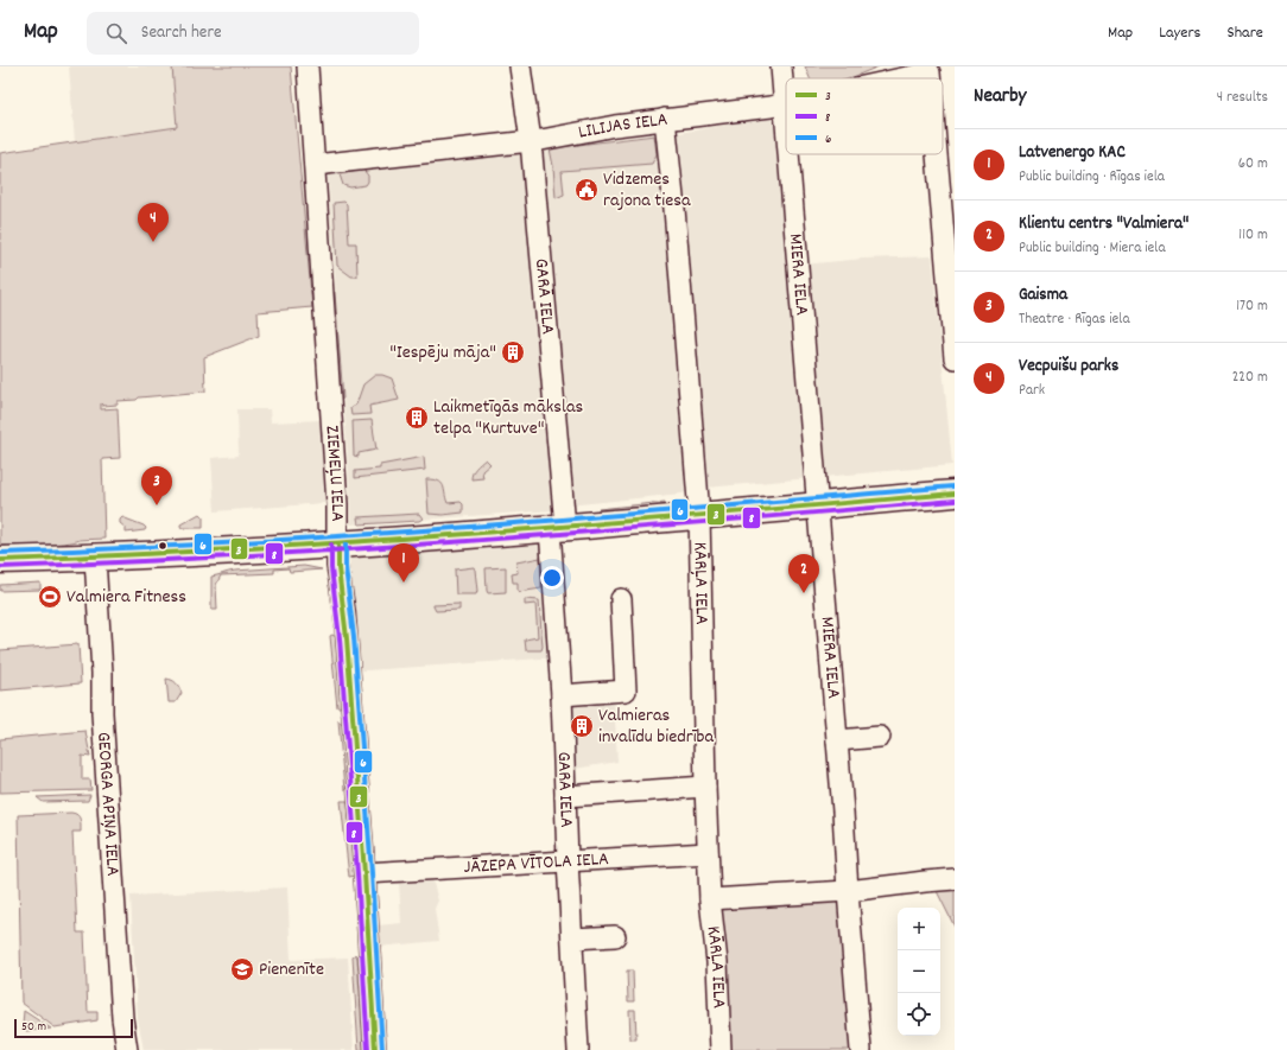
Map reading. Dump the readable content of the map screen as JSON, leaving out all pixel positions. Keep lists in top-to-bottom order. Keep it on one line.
{"streets":{"street":["LILIJAS IELA","MIERA IELA","GARĀ IELA","ZIEMEĻU IELA","KĀRĻA IELA","GEORGA APIŅA IELA","JĀZEPA VĪTOLA IELA"]},"crossings":[["LILIJAS IELA","MIERA IELA"],["LILIJAS IELA","GARĀ IELA"],["LILIJAS IELA","ZIEMEĻU IELA"],["LILIJAS IELA","KĀRĻA IELA"],["GARĀ IELA","JĀZEPA VĪTOLA IELA"],["ZIEMEĻU IELA","JĀZEPA VĪTOLA IELA"],["KĀRĻA IELA","JĀZEPA VĪTOLA IELA"]],"places":{"public building":["Vidzemes rajona tiesa"],"building":["\"Iespēju māja\"","Laikmetīgās mākslas telpa \"Kurtuve\"","Valmieras invalīdu biedrība"],"sports":["Valmiera Fitness"],"school or university":["Pienenīte"]},"lines":["transit line 6","transit line 3","transit line 8"],"legend":["3","8","6"],"scale_bar":"50 m","page":{"header":"Map","search":"Search here","nav":["Map","Layers","Share"],"heading":["Nearby","4 results"],"list":[{"mark":"1","name":"Latvenergo KAC","note":"Public building · Rīgas iela","value":"60 m"},{"mark":"2","name":"Klientu centrs \"Valmiera\"","note":"Public building · Miera iela","value":"110 m"},{"mark":"3","name":"Gaisma","note":"Theatre · Rīgas iela","value":"170 m"},{"mark":"4","name":"Vecpuišu parks","note":"Park","value":"220 m"}],"pins":["4","3","1","2"],"map_buttons":["+","−"],"scale":"50 m"}}
